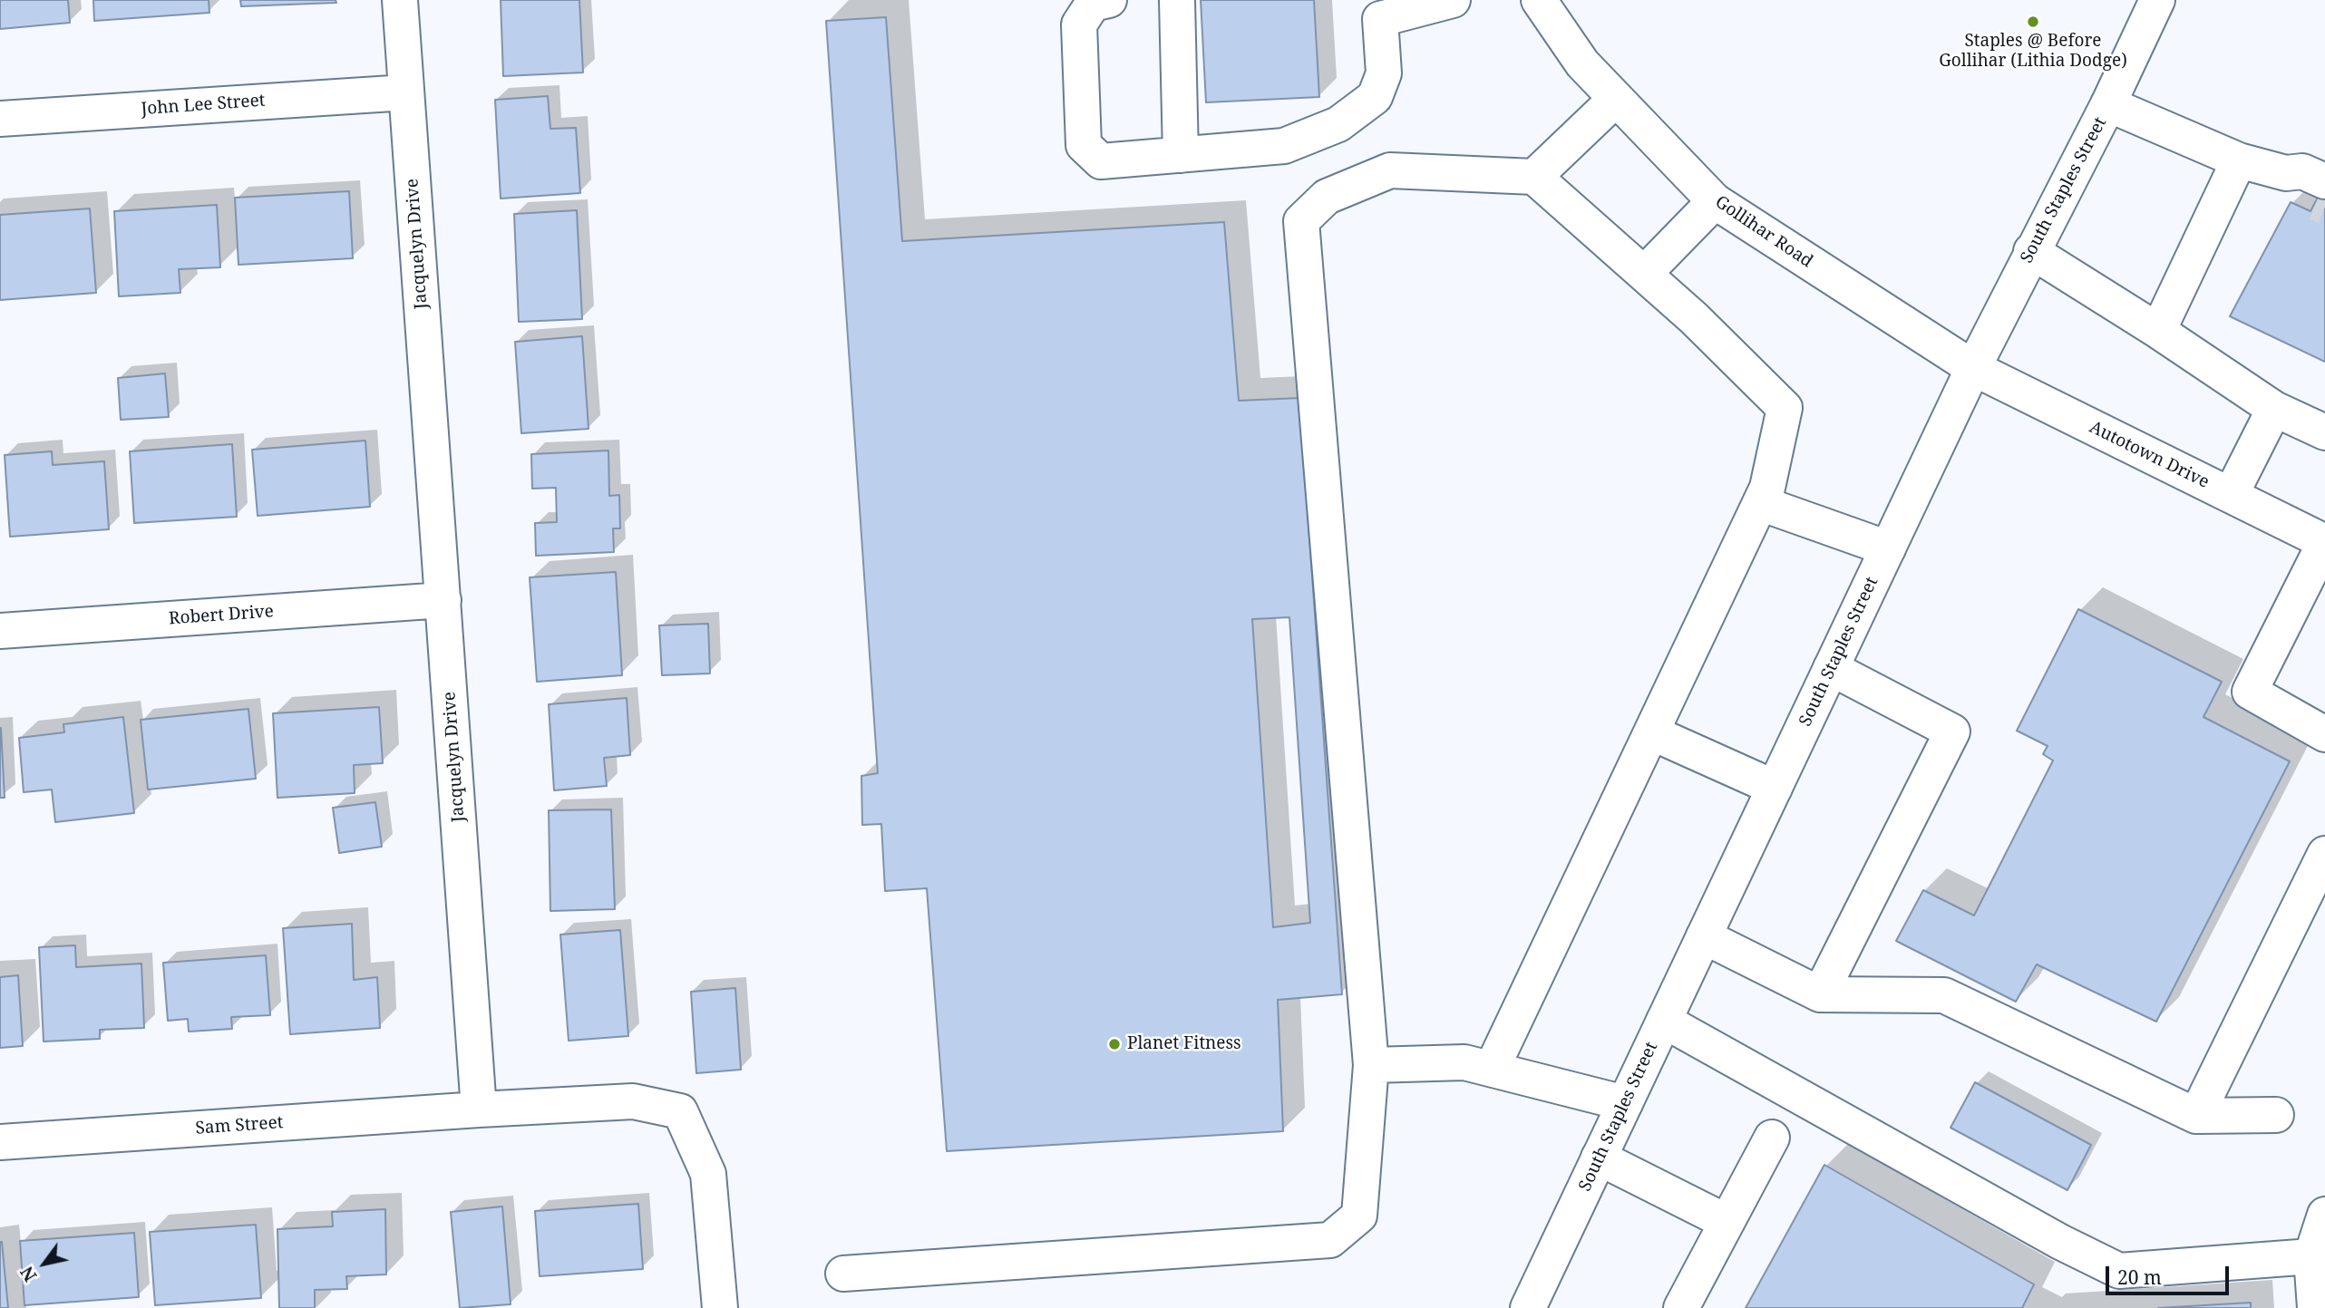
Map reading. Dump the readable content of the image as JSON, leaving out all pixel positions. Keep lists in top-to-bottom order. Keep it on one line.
{"streets":{"street":["John Lee Street","South Staples Street","Gollihar Road","Jacquelyn Drive","Autotown Drive","Robert Drive","Sam Street"]},"crossings":[["John Lee Street","Jacquelyn Drive"],["South Staples Street","Gollihar Road"],["South Staples Street","Autotown Drive"],["Gollihar Road","Autotown Drive"],["Jacquelyn Drive","Robert Drive"],["Jacquelyn Drive","Sam Street"]],"places":["Staples @ Before Gollihar (Lithia Dodge)","Planet Fitness"],"scale_bar":"20 m","north":"bottom left"}
